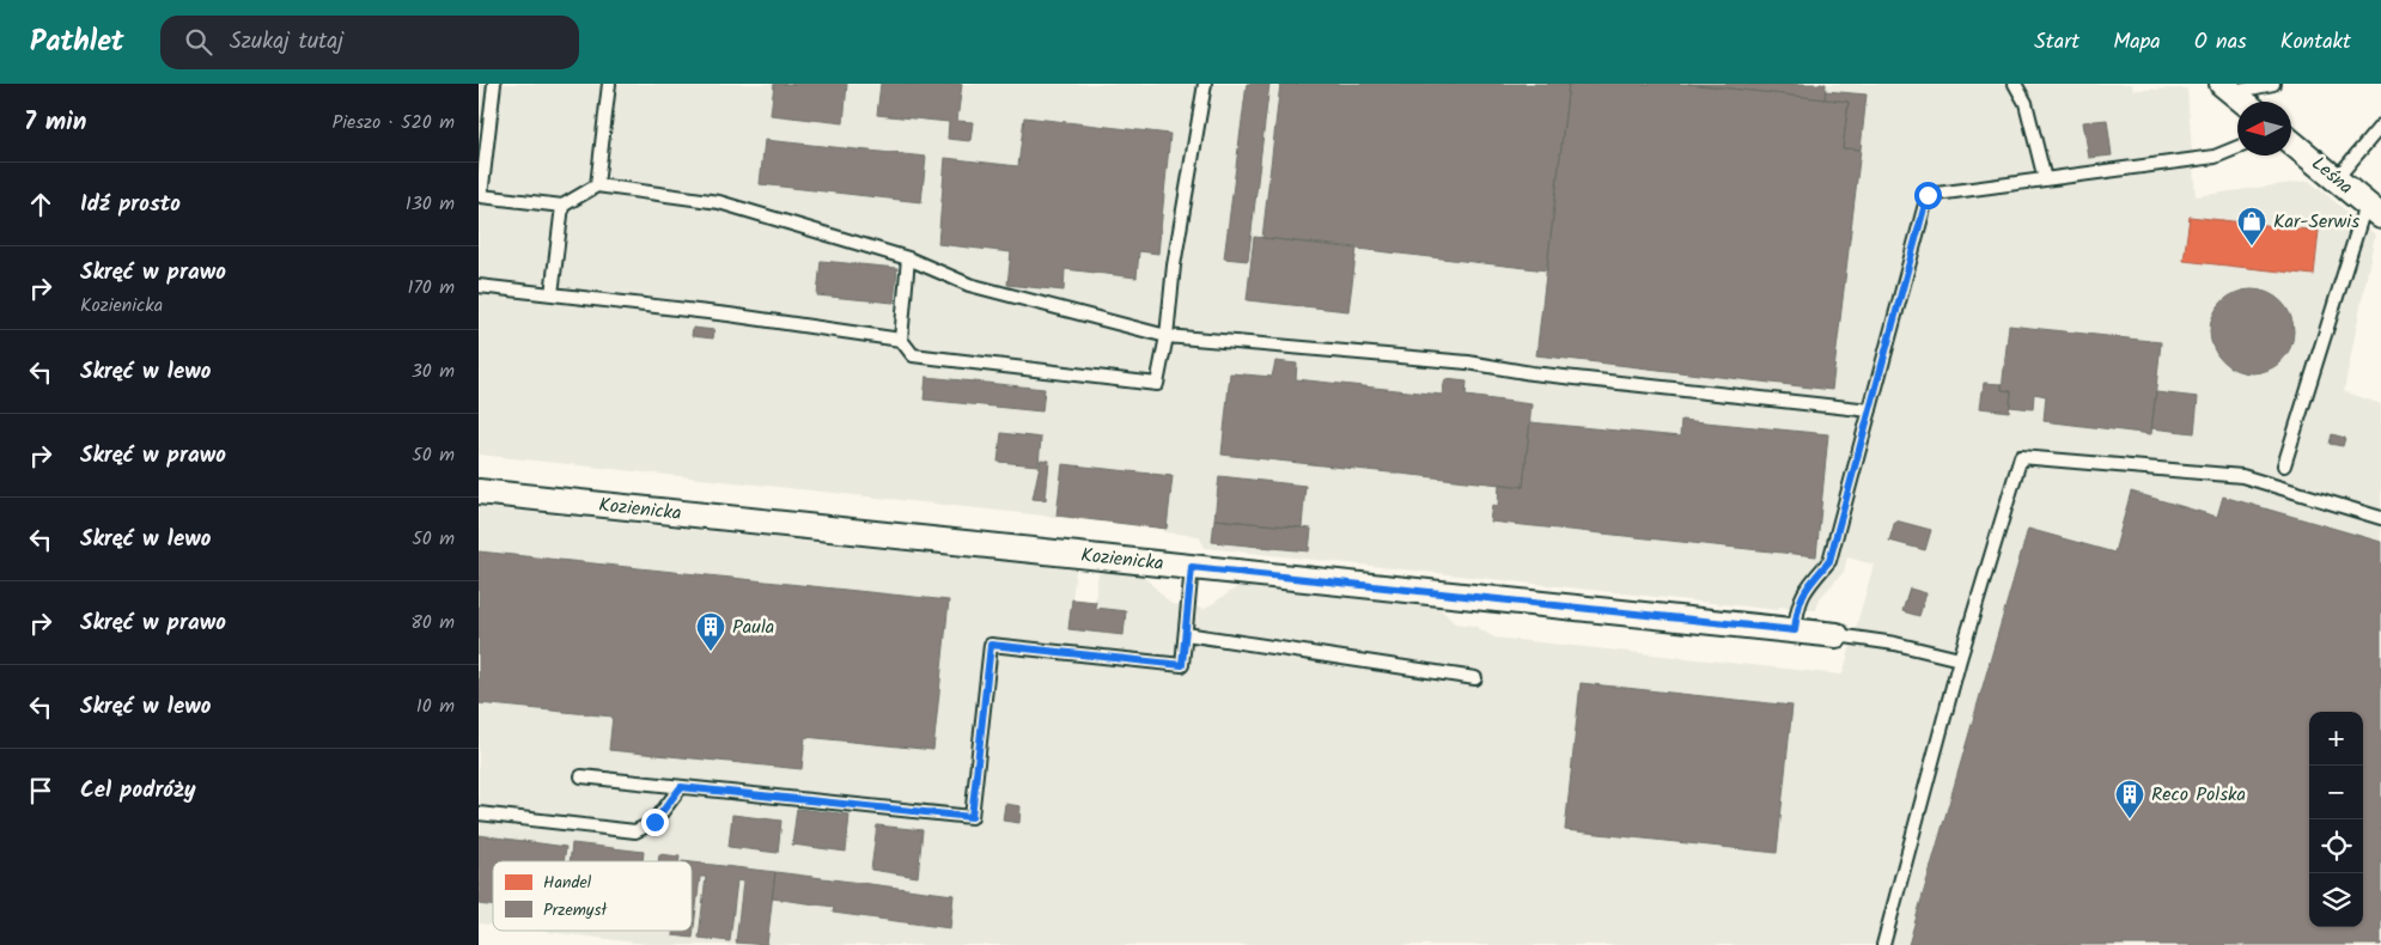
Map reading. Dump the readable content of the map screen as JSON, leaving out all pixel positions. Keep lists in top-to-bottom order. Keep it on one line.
{"streets":{"street":["Leśna","Kozienicka"]},"places":{"shop":["Kar-Serwis"],"building":["Paula","Reco Polska"]},"legend":["Handel","Przemysł"],"north":"left","page":{"header":"Pathlet","search":"Szukaj tutaj","nav":["Start","Mapa","O nas","Kontakt"],"heading":["7 min","Pieszo · 520 m"],"list":[["Idź prosto","130 m"],["Skręć w prawo","Kozienicka","170 m"],["Skręć w lewo","30 m"],["Skręć w prawo","50 m"],["Skręć w lewo","50 m"],["Skręć w prawo","80 m"],["Skręć w lewo","10 m"],"Cel podróży"],"map_buttons":["+","−"]}}
